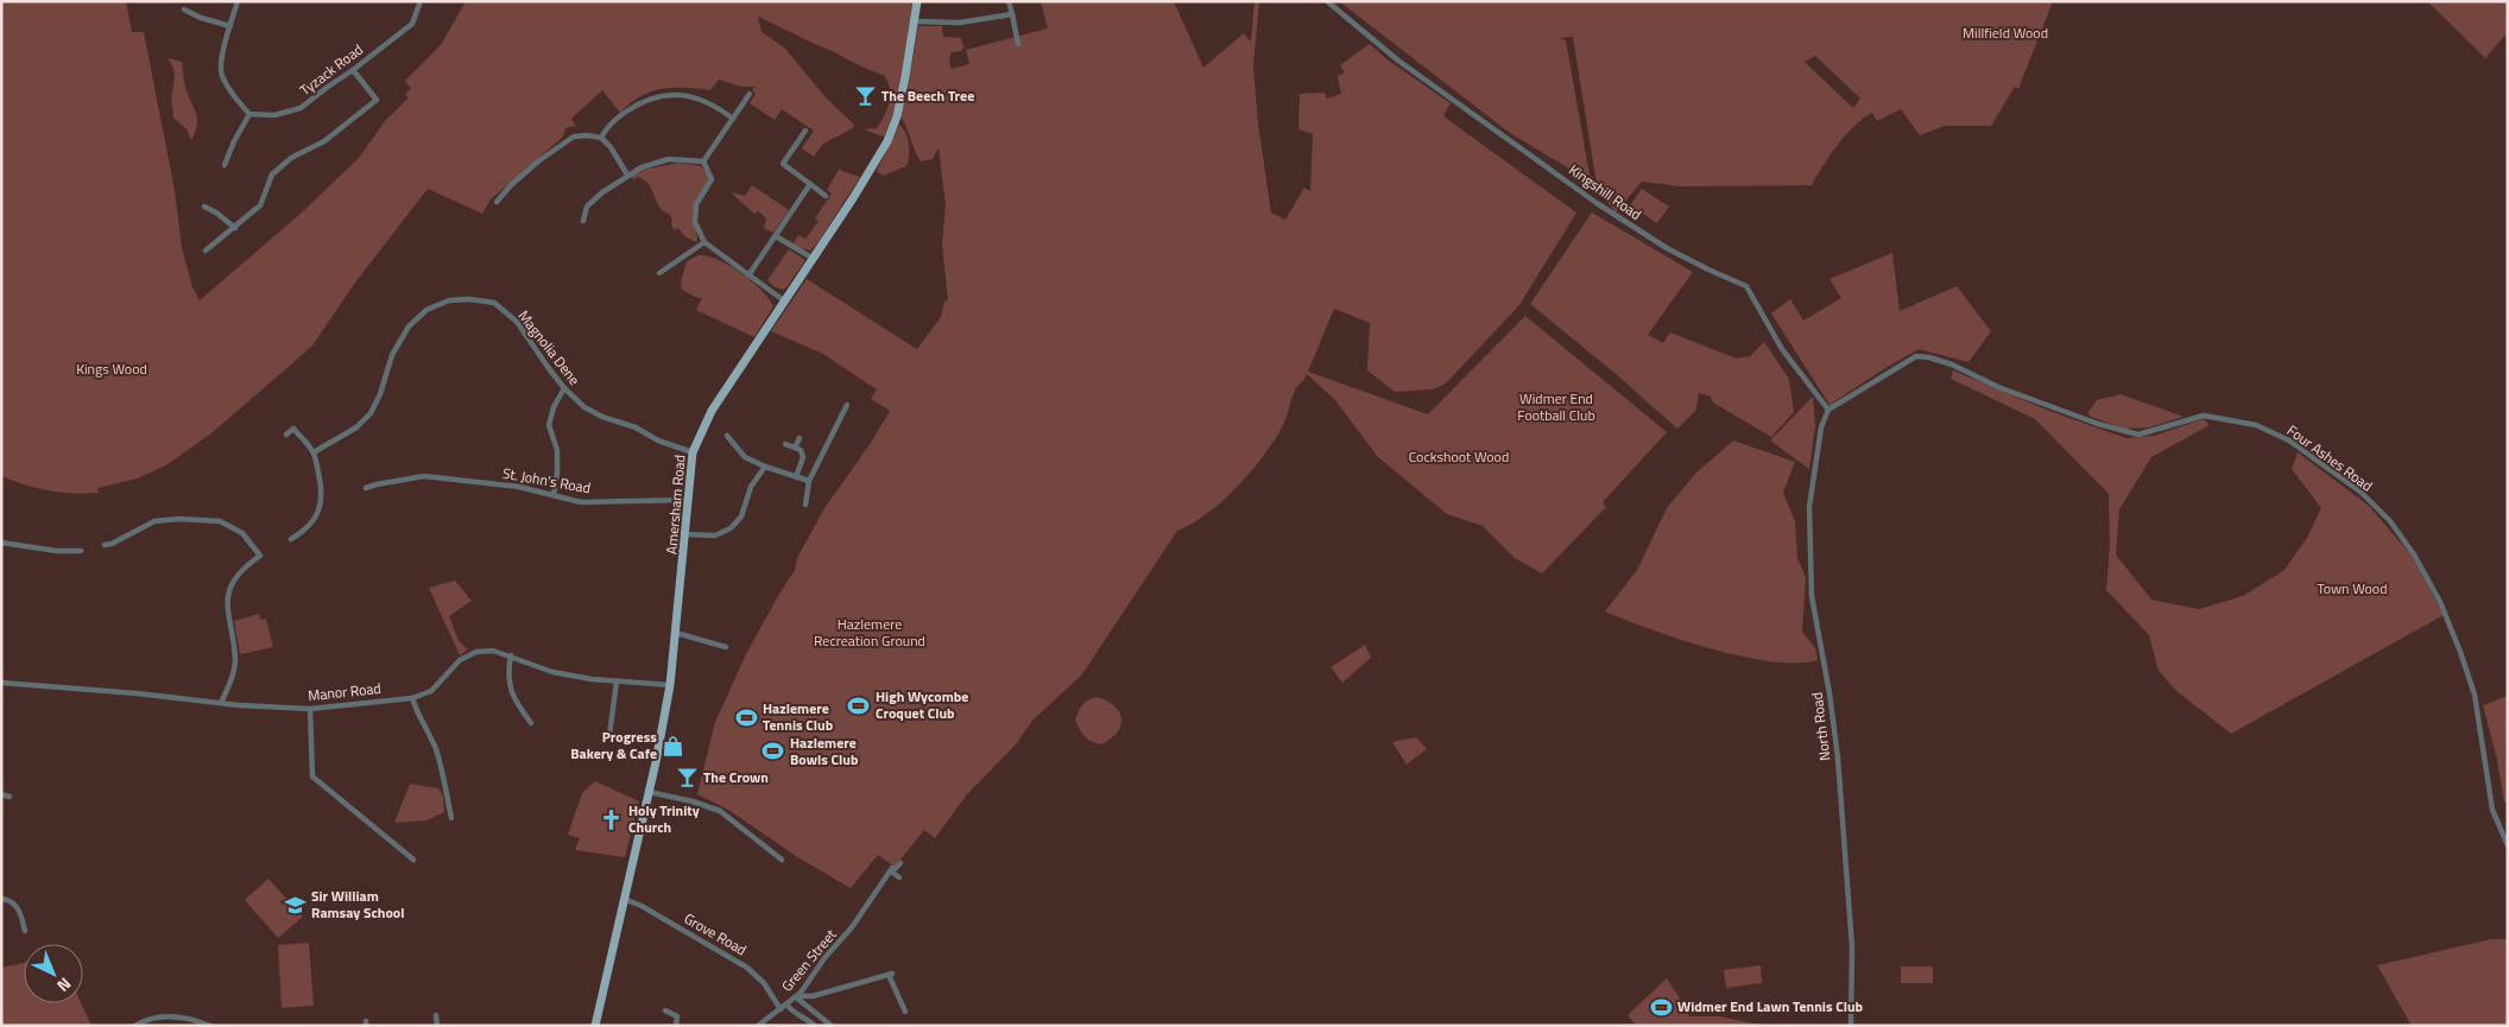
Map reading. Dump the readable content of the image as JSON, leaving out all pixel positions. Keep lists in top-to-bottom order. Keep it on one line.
{"streets":{"main road":["Amersham Road"],"street":["Tyzack Road","Kingshill Road","Magnolia Dene","Four Ashes Road","St. John's Road","Manor Road","North Road","Grove Road","Green Street"]},"crossings":[["Kingshill Road","Four Ashes Road"],["Kingshill Road","North Road"],["Magnolia Dene","Amersham Road"],["Four Ashes Road","North Road"],["St. John's Road","Amersham Road"],["Amersham Road","Manor Road"],["Amersham Road","Grove Road"],["Grove Road","Green Street"]],"parks":["Millfield Wood","Kings Wood","Widmer End Football Club","Cockshoot Wood","Town Wood","Hazlemere Recreation Ground"],"places":{"bar":["The Beech Tree","The Crown"],"sports":["High Wycombe Croquet Club","Hazlemere Tennis Club","Hazlemere Bowls Club","Widmer End Lawn Tennis Club"],"shop":["Progress Bakery & Cafe"],"church":["Holy Trinity Church"],"school or university":["Sir William Ramsay School"]},"north":"bottom right"}
